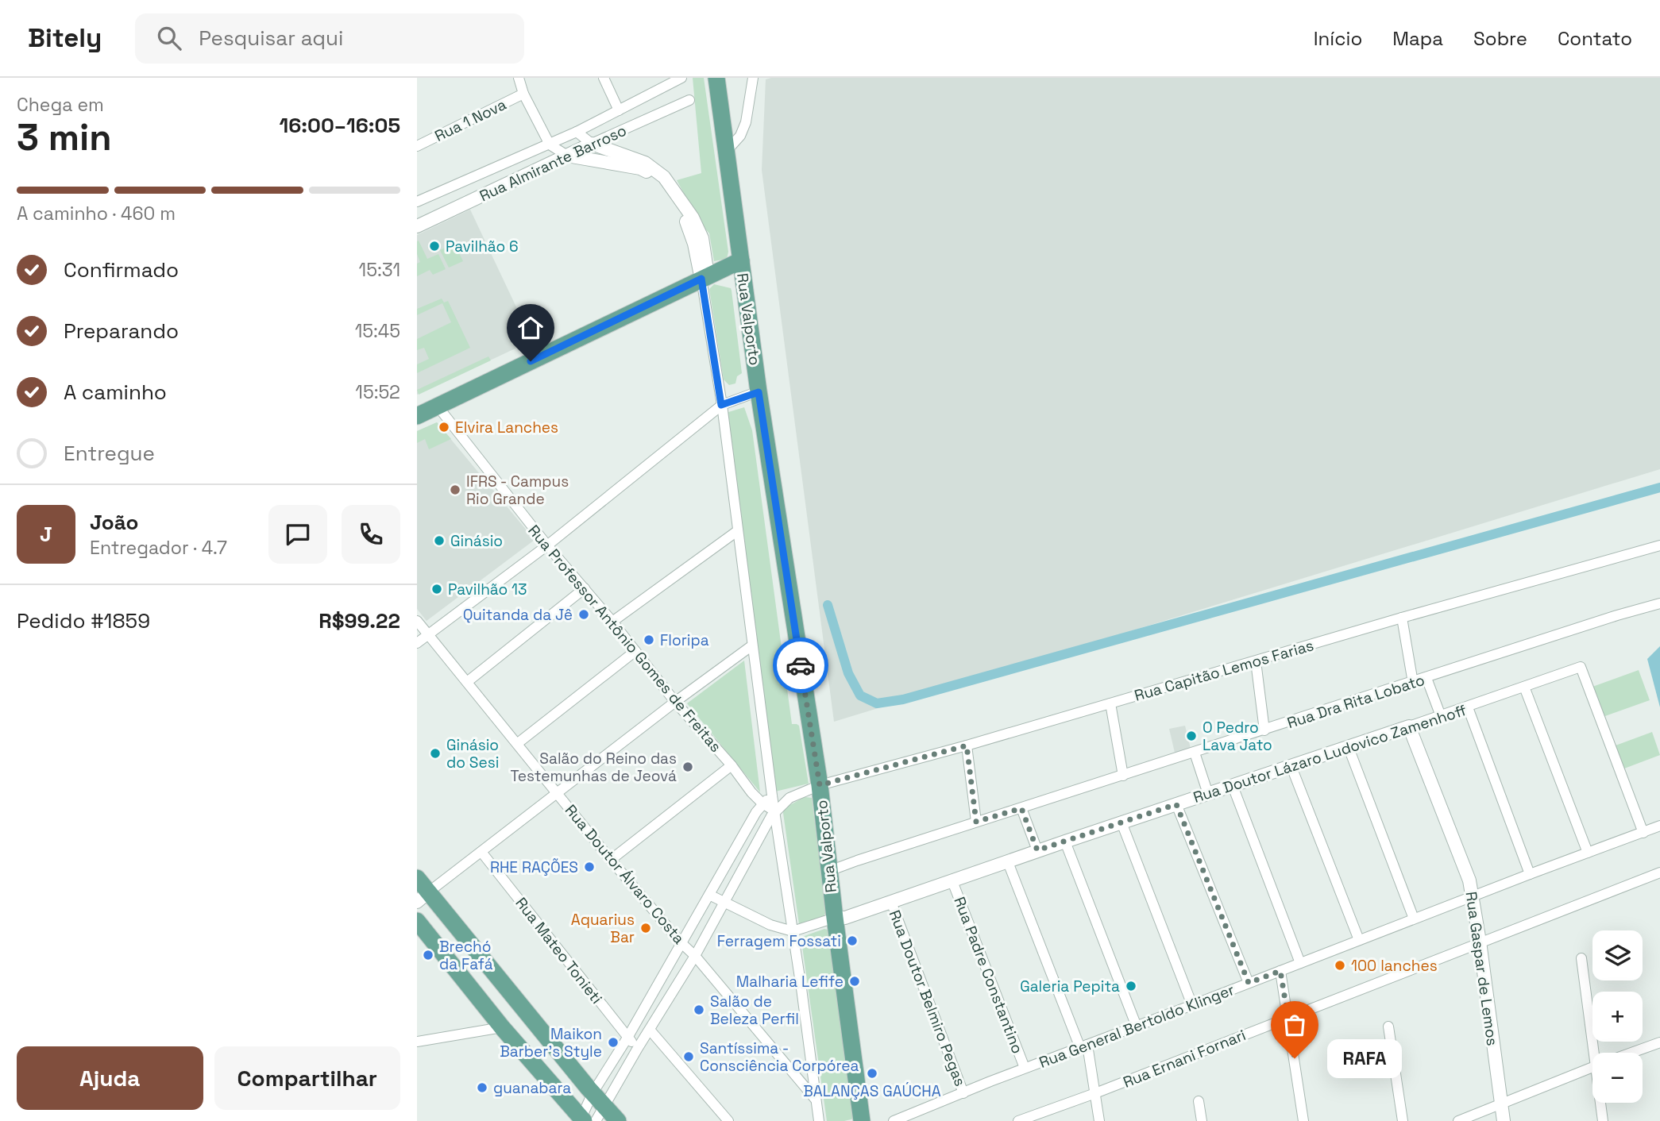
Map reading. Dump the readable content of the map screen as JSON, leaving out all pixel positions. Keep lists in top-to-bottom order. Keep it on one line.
{"streets":{"main road":["Rua Valporto"],"street":["Rua 1 Nova","Rua Almirante Barroso","Rua Professor Antônio Gomes de Freitas","Rua Capitão Lemos Farias","Rua Dra Rita Lobato","Rua Doutor Lázaro Ludovico Zamenhoff","Rua Doutor Álvaro Costa","Rua Mateo Tonieti","Rua Gaspar de Lemos","Rua Padre Constantino","Rua Doutor Belmiro Pegas","Rua General Bertoldo Klinger","Rua Ernani Fornari"]},"crossings":[["Rua Valporto","Rua Capitão Lemos Farias"],["Rua Valporto","Rua Dra Rita Lobato"],["Rua Valporto","Rua Doutor Lázaro Ludovico Zamenhoff"],["Rua Professor Antônio Gomes de Freitas","Rua Capitão Lemos Farias"],["Rua Doutor Lázaro Ludovico Zamenhoff","Rua Gaspar de Lemos"],["Rua Doutor Lázaro Ludovico Zamenhoff","Rua Padre Constantino"],["Rua Doutor Lázaro Ludovico Zamenhoff","Rua Doutor Belmiro Pegas"],["Rua Doutor Lázaro Ludovico Zamenhoff","Rua General Bertoldo Klinger"],["Rua Gaspar de Lemos","Rua General Bertoldo Klinger"],["Rua Gaspar de Lemos","Rua Ernani Fornari"],["Rua Padre Constantino","Rua General Bertoldo Klinger"],["Rua Doutor Belmiro Pegas","Rua General Bertoldo Klinger"]],"places":["Pavilhão 6","Elvira Lanches","IFRS - Campus Rio Grande","Ginásio","Pavilhão 13","Quitanda da Jê","Floripa","O Pedro Lava Jato","Ginásio do Sesi","Salão do Reino das Testemunhas de Jeová","RHE RAÇÕES","Aquarius Bar","Ferragem Fossati","Brechó da Fafá","100 lanches","Malharia Lefife","Galeria Pepita","Salão de Beleza Perfil","Maikon Barber's Style","Santíssima - Consciência Corpórea","RAFA","BALANÇAS GAÚCHA","guanabara"],"page":{"header":"Bitely","search":"Pesquisar aqui","nav":["Início","Mapa","Sobre","Contato"],"heading":["3 min","Chega em","16:00–16:05"],"panel":["João","Entregador · 4.7","Pedido #1859","R$99.22"],"bar":"A caminho · 460 m","list":[["Confirmado","15:31"],["Preparando","15:45"],["A caminho","15:52"],"Entregue"],"round":"J","map_buttons":["+","−"],"buttons":["Ajuda","Compartilhar"],"bubble":"RAFA"}}
